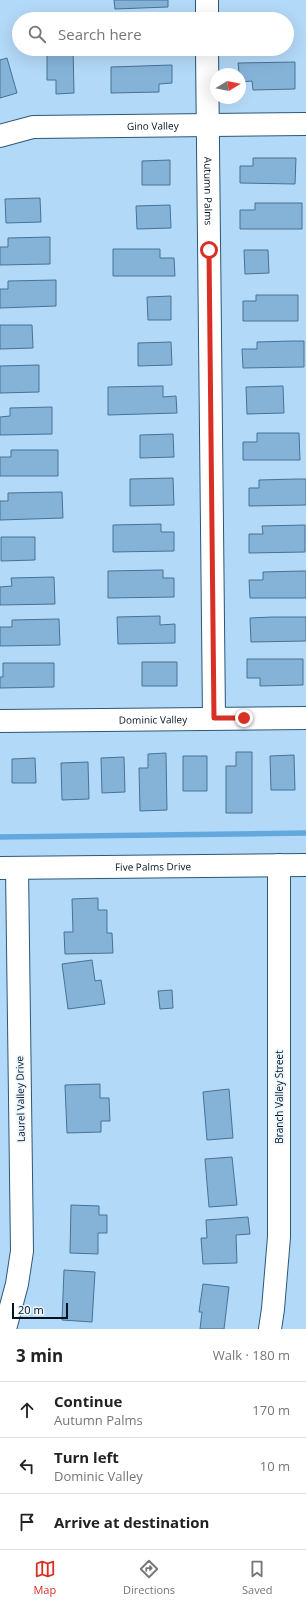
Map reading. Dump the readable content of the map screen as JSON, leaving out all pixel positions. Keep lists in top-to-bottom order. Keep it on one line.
{"streets":{"street":["Gino Valley","Autumn Palms","Dominic Valley","Five Palms Drive","Branch Valley Street","Laurel Valley Drive"]},"crossings":[["Gino Valley","Autumn Palms"],["Autumn Palms","Dominic Valley"],["Five Palms Drive","Branch Valley Street"],["Five Palms Drive","Laurel Valley Drive"]],"scale_bar":"20 m","north":"right","page":{"search":"Search here","scale":"20 m","heading":["3 min","Walk · 180 m"],"list":[["Continue","Autumn Palms","170 m"],["Turn left","Dominic Valley","10 m"],"Arrive at destination"],"nav":["Map","Directions","Saved"]}}
